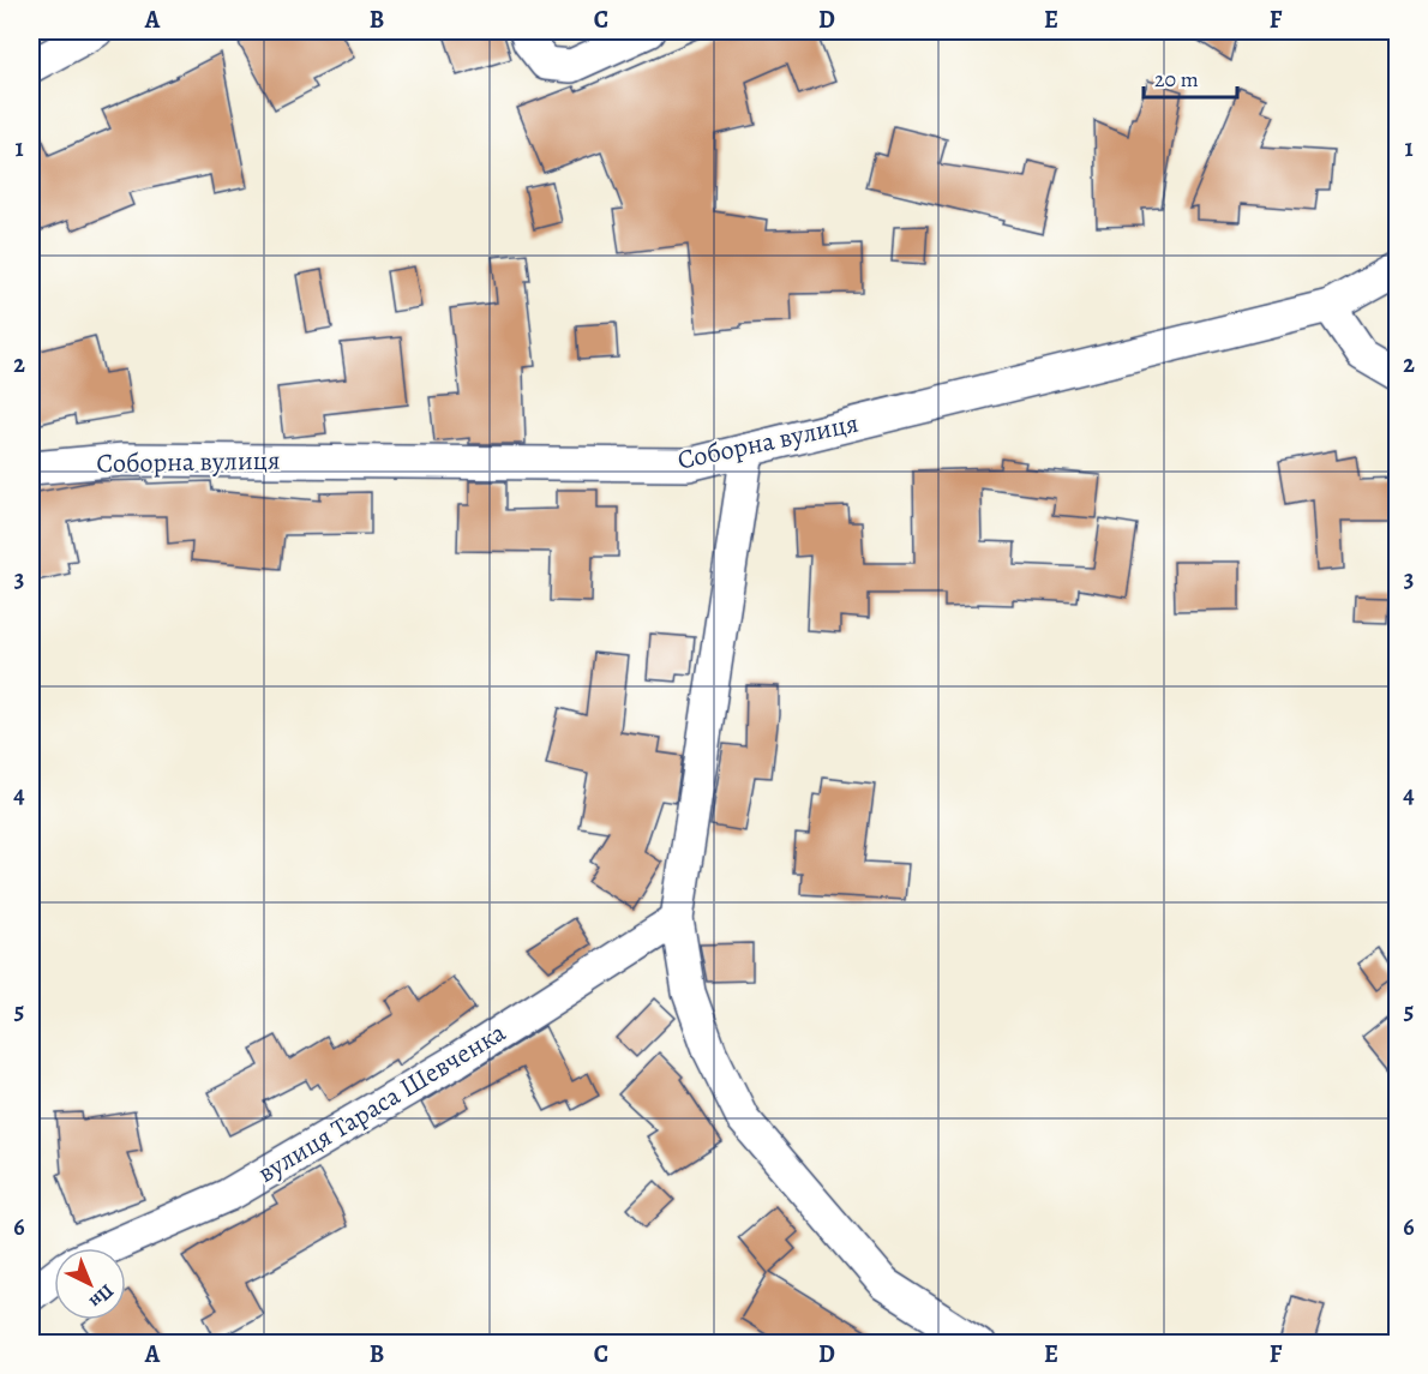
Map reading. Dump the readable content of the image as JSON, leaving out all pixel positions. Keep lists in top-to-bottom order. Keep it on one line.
{"streets":{"street":["Соборна вулиця","вулиця Тараса Шевченка"]},"scale_bar":"20 m","north":"bottom right","grid":{"columns":["A","B","C","D","E","F"],"rows":["1","2","3","4","5","6"]}}
